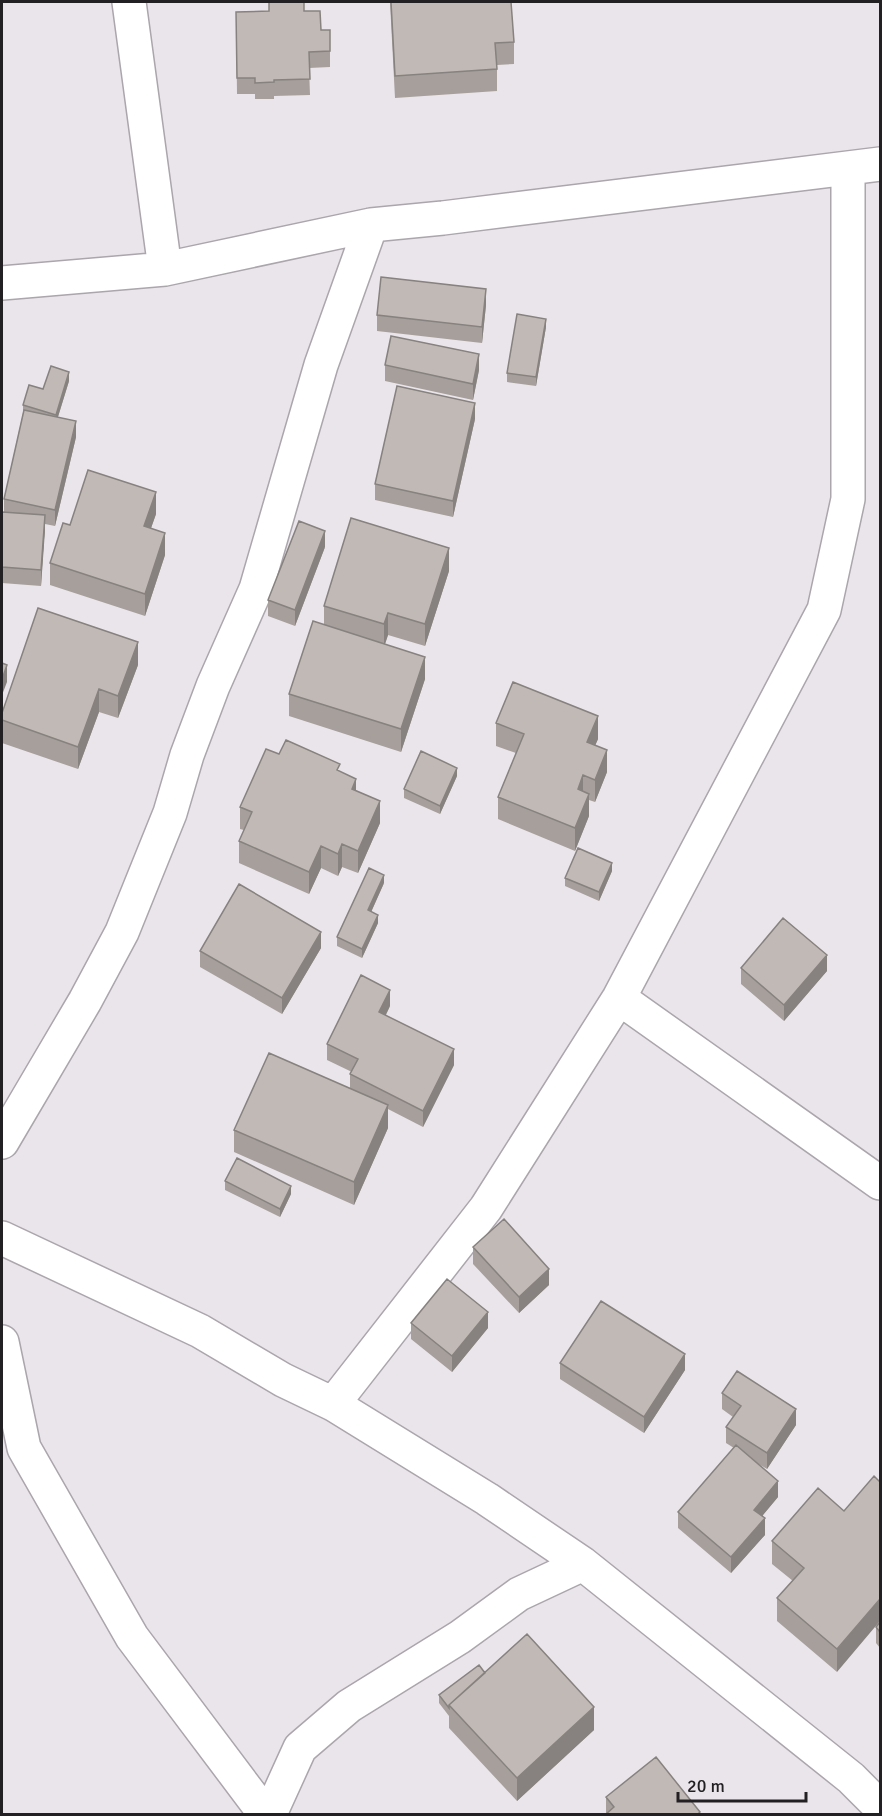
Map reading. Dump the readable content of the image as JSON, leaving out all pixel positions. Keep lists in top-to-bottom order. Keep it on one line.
{"scale_bar":"20 m"}
